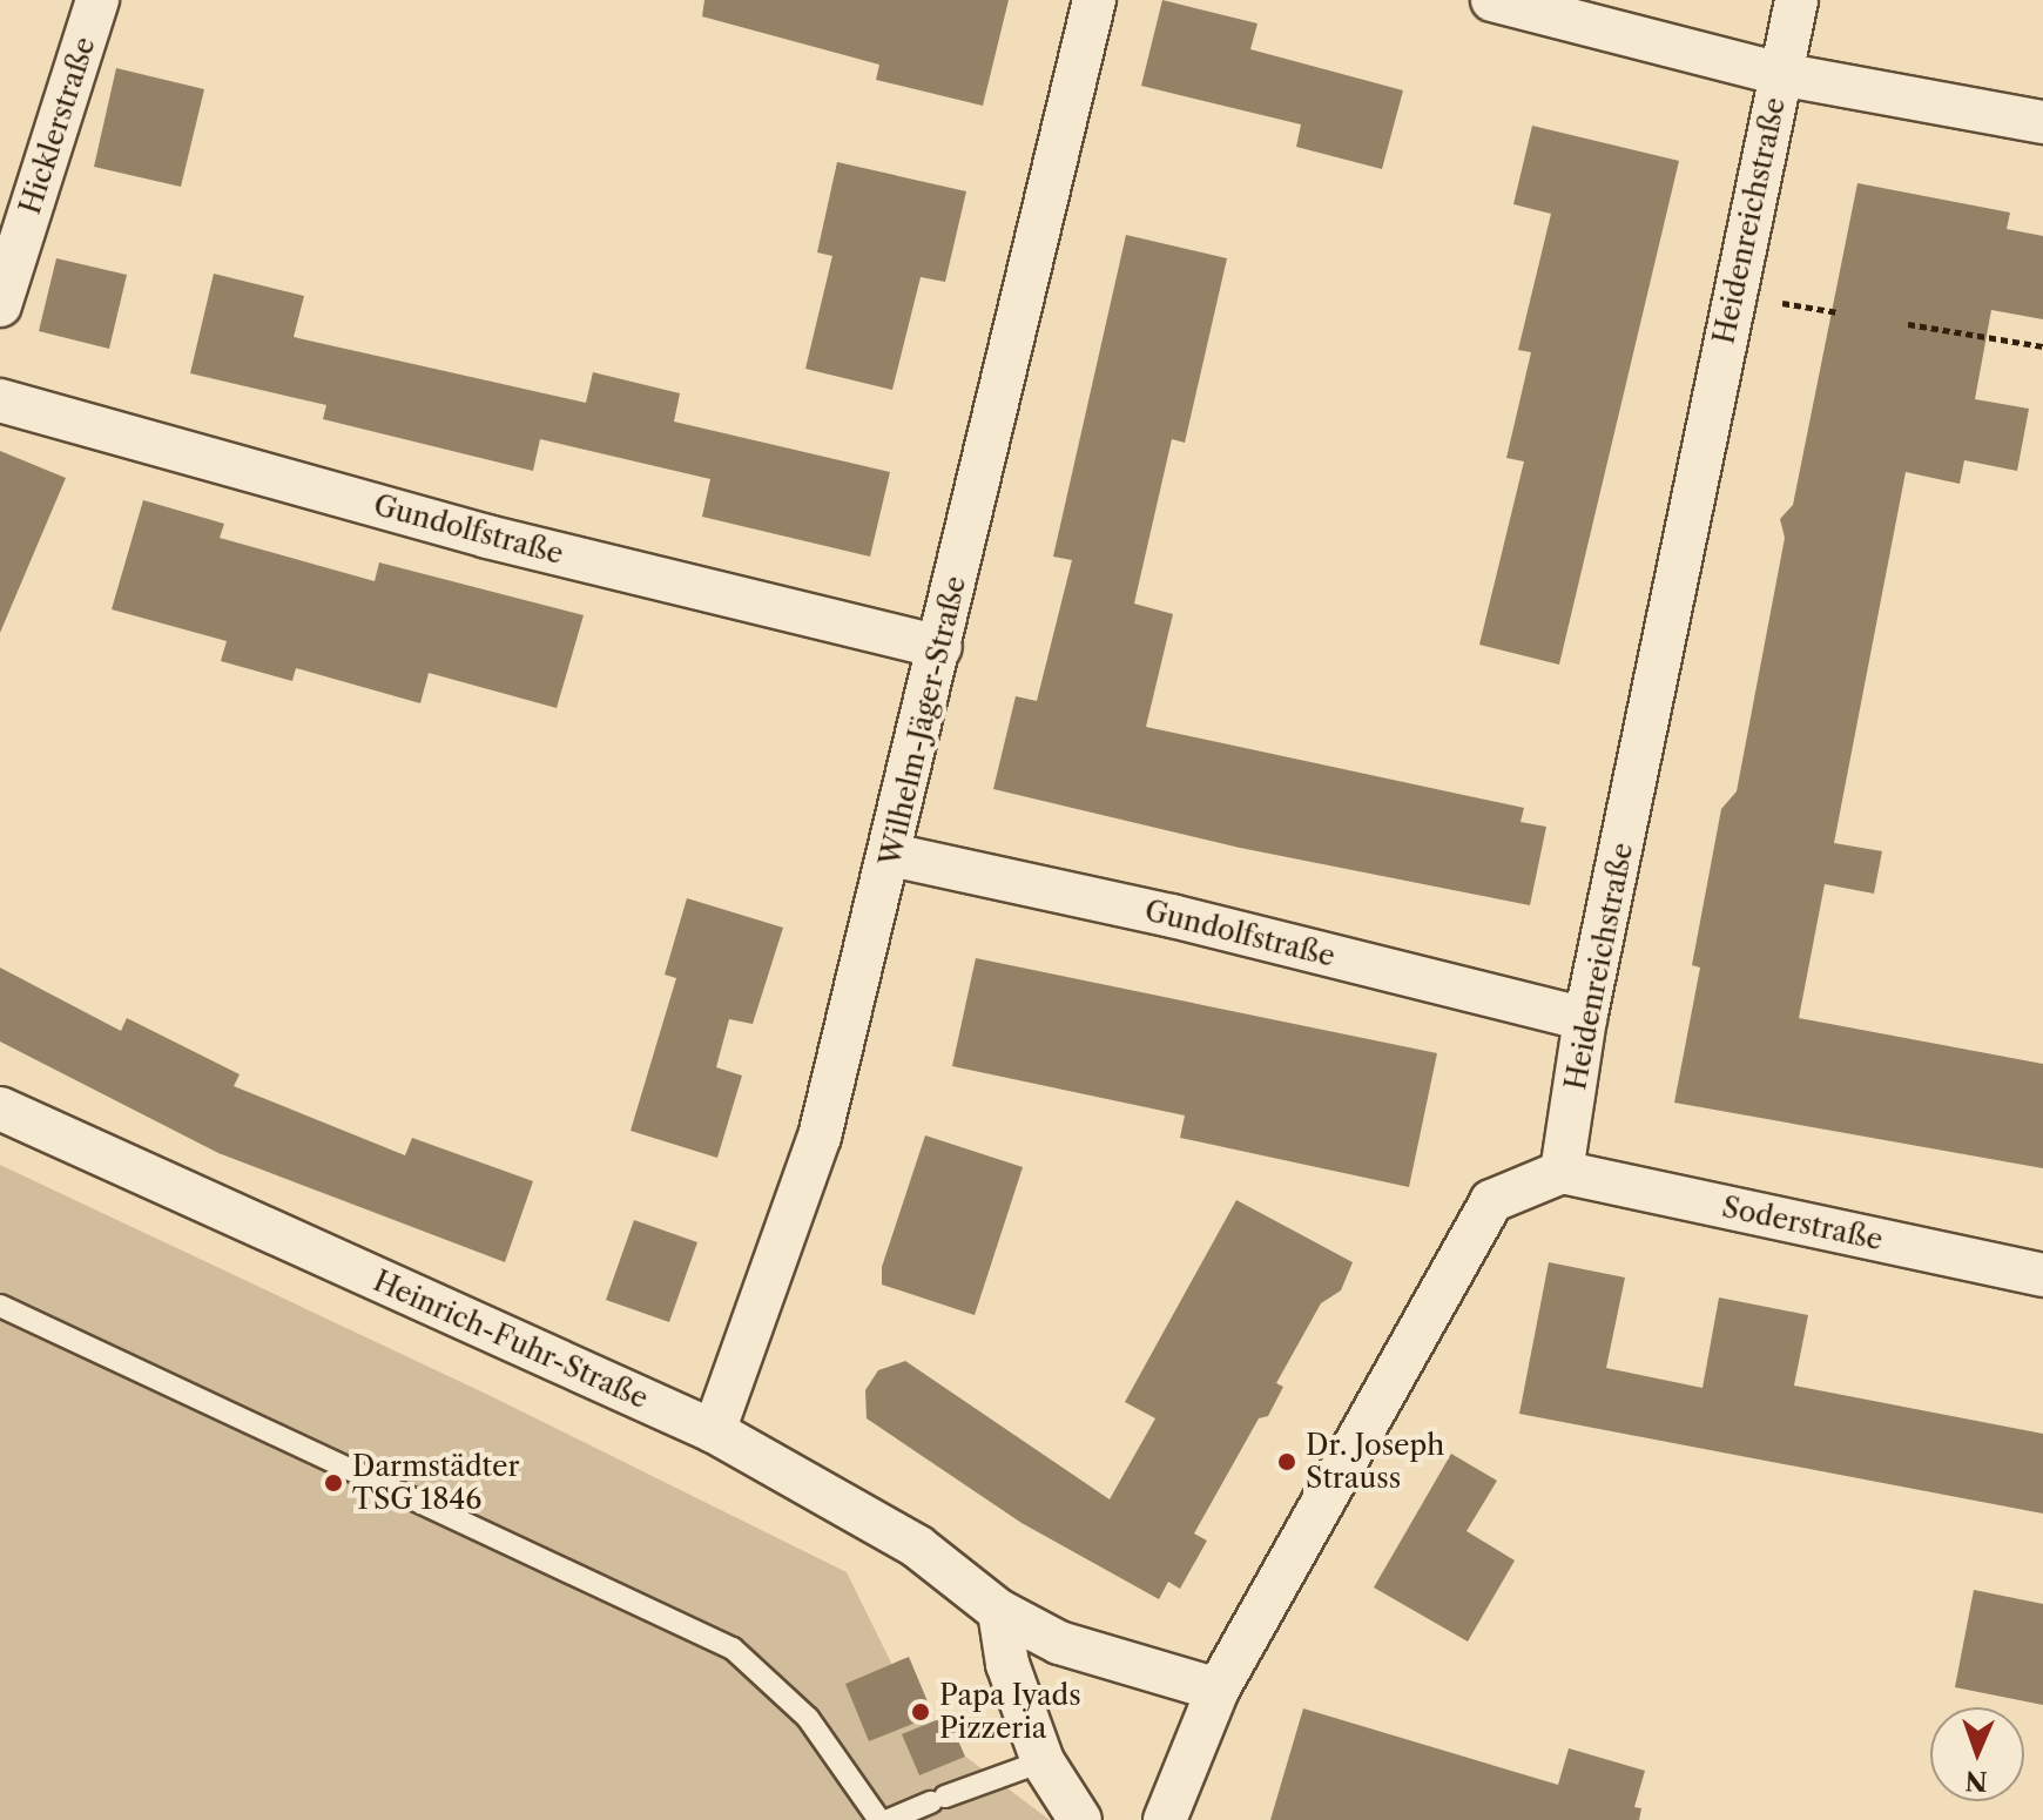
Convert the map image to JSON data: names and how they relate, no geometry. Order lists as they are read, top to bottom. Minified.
{"streets":{"street":["Hicklerstraße","Heidenreichstraße","Gundolfstraße","Wilhelm-Jäger-Straße","Soderstraße","Heinrich-Fuhr-Straße"]},"crossings":[["Heidenreichstraße","Gundolfstraße"],["Heidenreichstraße","Soderstraße"],["Gundolfstraße","Wilhelm-Jäger-Straße"],["Wilhelm-Jäger-Straße","Heinrich-Fuhr-Straße"]],"places":["Dr. Joseph Strauss","Darmstädter TSG 1846","Papa Iyads Pizzeria"],"north":"bottom"}
